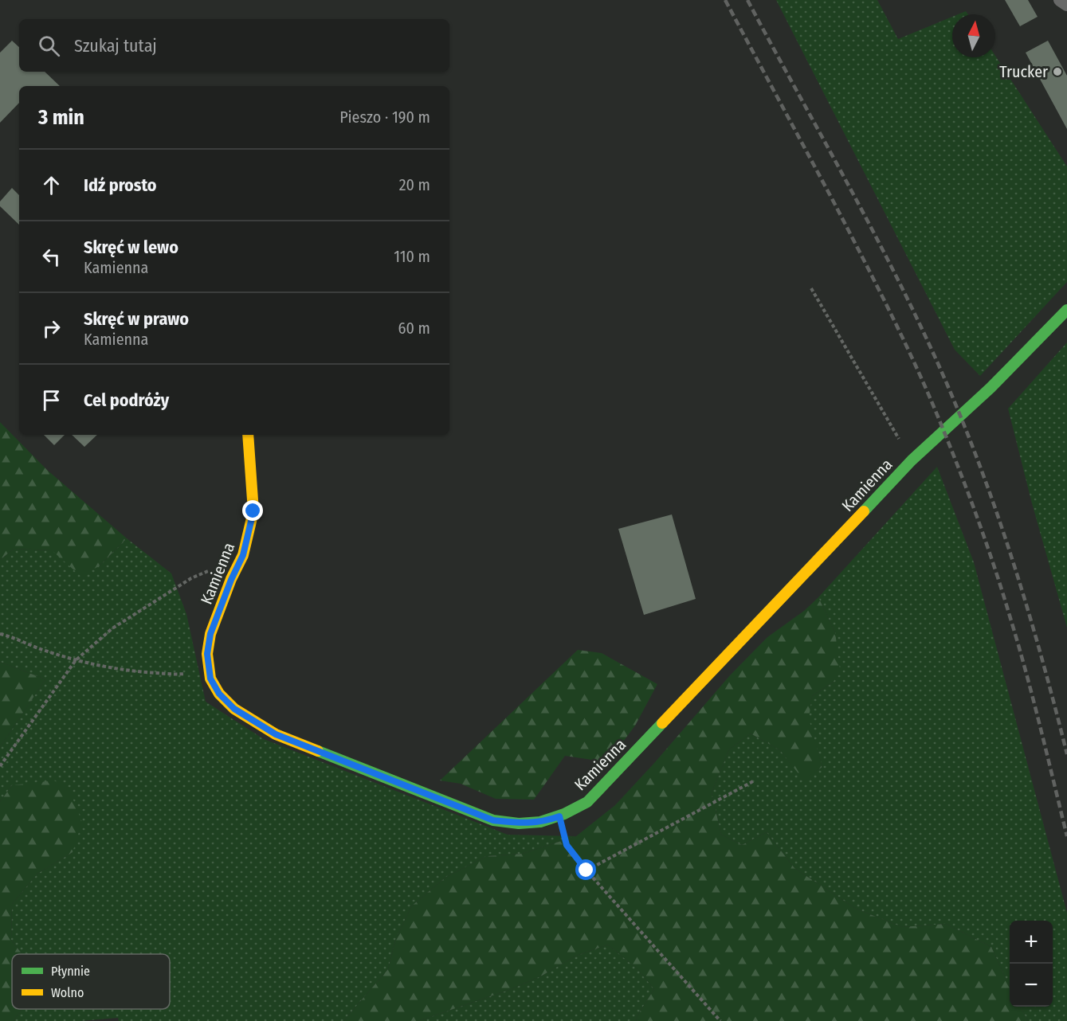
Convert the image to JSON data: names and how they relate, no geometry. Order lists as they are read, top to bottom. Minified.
{"streets":{"street":["Kamienna"]},"places":["Trucker"],"legend":["Płynnie","Wolno"],"north":"top","page":{"search":"Szukaj tutaj","heading":["3 min","Pieszo · 190 m"],"list":[["Idź prosto","20 m"],["Skręć w lewo","Kamienna","110 m"],["Skręć w prawo","Kamienna","60 m"],"Cel podróży"],"map_buttons":["+","−"]}}
